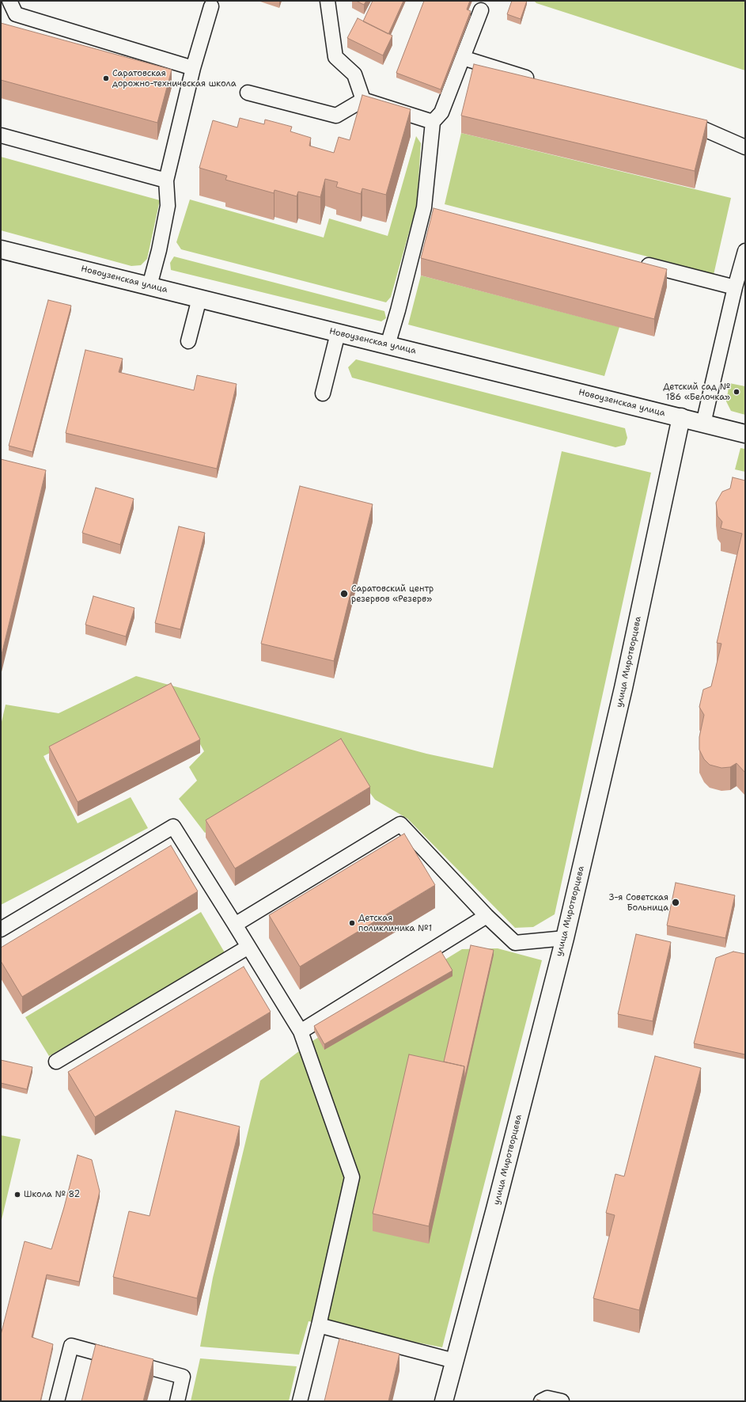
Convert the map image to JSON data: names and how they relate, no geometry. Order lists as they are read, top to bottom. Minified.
{"streets":{"street":["Новоузенская улица","улица Миротворцева"]},"crossings":[["Новоузенская улица","улица Миротворцева"]],"places":["Саратовская дорожно-техническая школа","Детский сад № 186 «Белочка»","Саратовский центр резервов «Резерв»","3-я Советская Больница","Детская поликлиника №1","Школа № 82"]}
